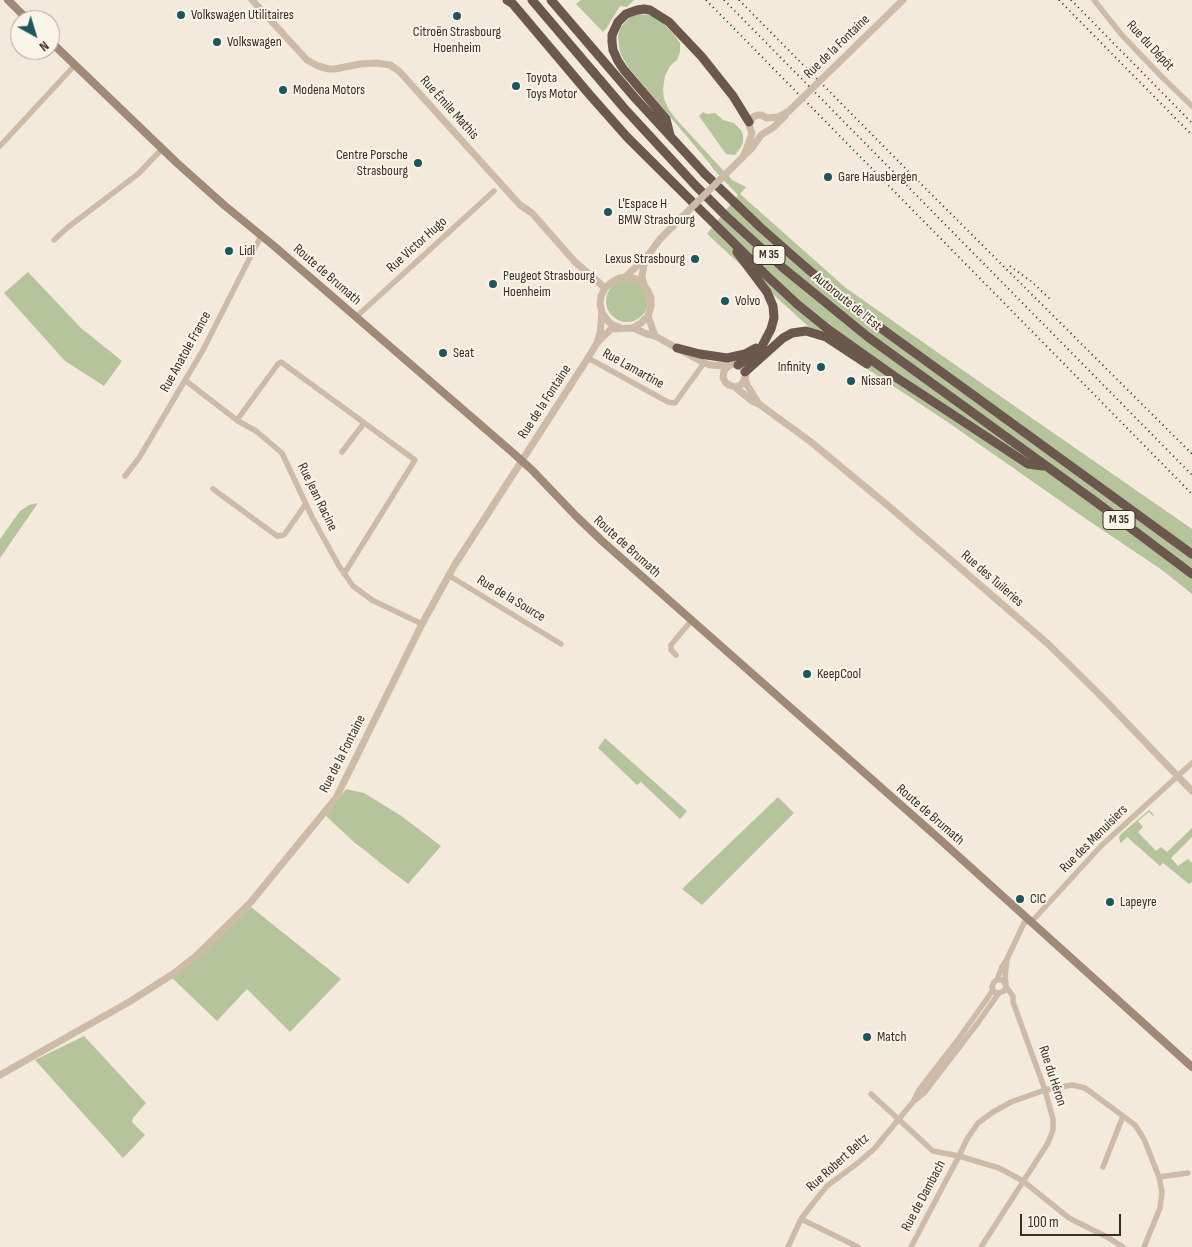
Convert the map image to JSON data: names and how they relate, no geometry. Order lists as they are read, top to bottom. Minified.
{"streets":{"highway":["M 35","Autoroute de l’Est"],"main road":["Route de Brumath"],"street":["Rue du Dépôt","Rue de la Fontaine","Rue Émile Mathis","Rue Victor Hugo","Rue Anatole France","Rue Lamartine","Rue Jean Racine","Rue des Tuileries","Rue de la Source","Rue des Menuisiers","Rue du Héron","Rue Robert Beltz","Rue de Dambach"]},"crossings":[["Rue de la Fontaine","Rue Émile Mathis"],["Rue de la Fontaine","Route de Brumath"],["Rue de la Fontaine","Rue Lamartine"],["Rue de la Fontaine","Rue Jean Racine"],["Rue de la Fontaine","Rue des Tuileries"],["Rue de la Fontaine","Rue de la Source"],["Rue Émile Mathis","Rue des Tuileries"],["Rue Victor Hugo","Route de Brumath"],["Route de Brumath","Rue Anatole France"],["Route de Brumath","Rue des Menuisiers"],["Route de Brumath","Rue Robert Beltz"],["Rue Anatole France","Rue Jean Racine"],["Rue Lamartine","Rue des Tuileries"],["Rue des Tuileries","Rue des Menuisiers"],["Rue des Menuisiers","Rue Robert Beltz"],["Rue du Héron","Rue Robert Beltz"],["Rue du Héron","Rue de Dambach"]],"places":["Volkswagen Utilitaires","Citroën Strasbourg Hoenheim","Volkswagen","Toyota Toys Motor","Modena Motors","Centre Porsche Strasbourg","Gare Hausbergen","L'Espace H BMW Strasbourg","Lidl","Lexus Strasbourg","Peugeot Strasbourg Hoenheim","Volvo","Seat","Infinity","Nissan","KeepCool","CIC","Lapeyre","Match"],"scale_bar":"100 m","north":"bottom right"}
